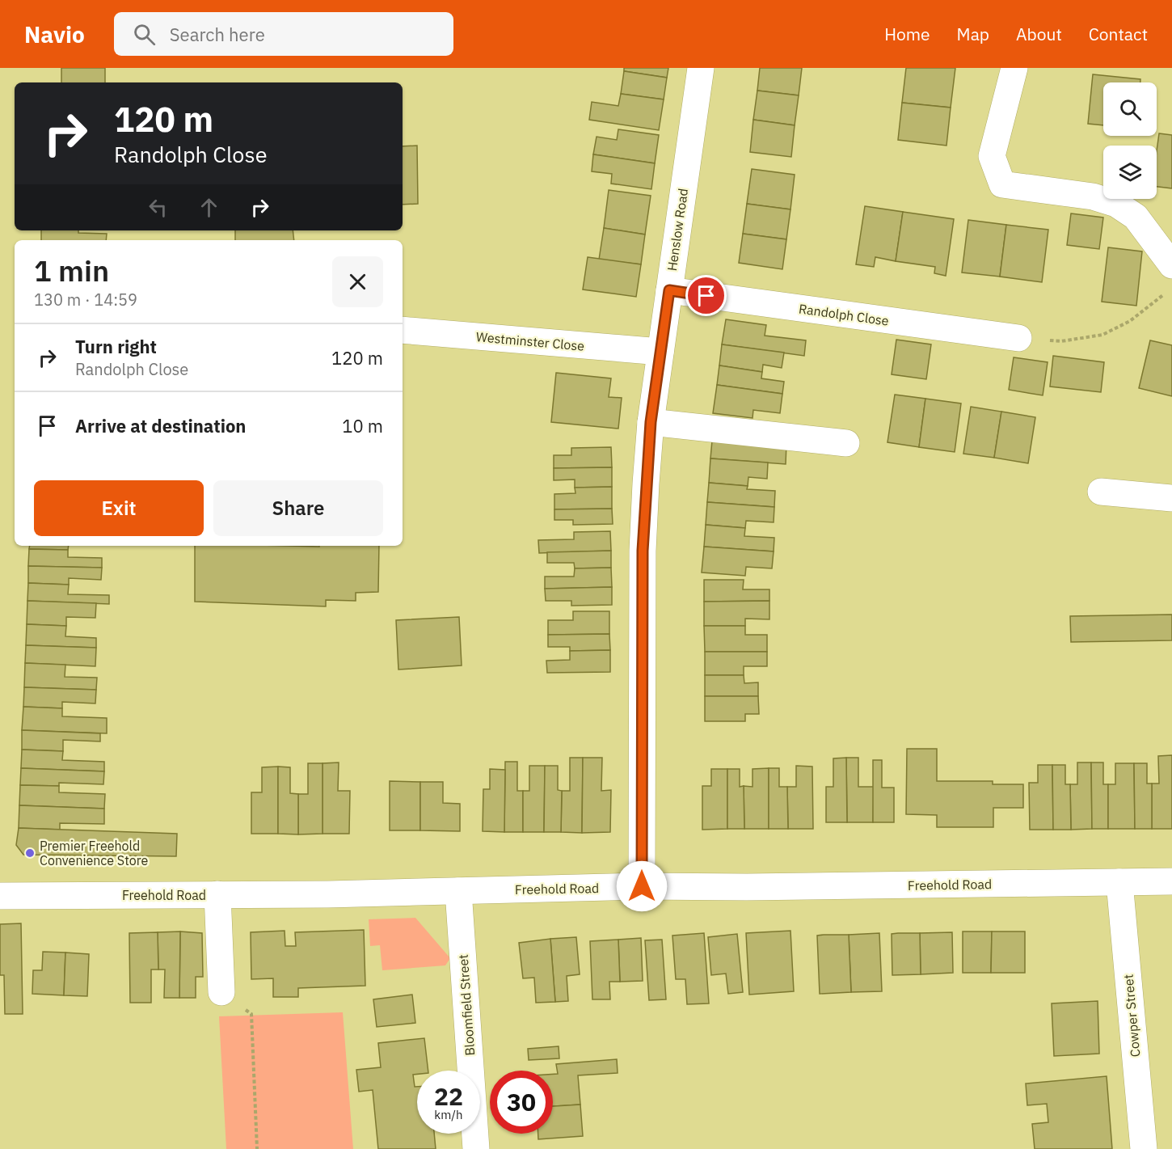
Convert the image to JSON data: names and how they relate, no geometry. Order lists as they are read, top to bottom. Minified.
{"streets":{"street":["Henslow Road","Randolph Close","Westminster Close","Freehold Road","Bloomfield Street","Cowper Street"]},"crossings":[["Henslow Road","Randolph Close"],["Henslow Road","Westminster Close"],["Henslow Road","Freehold Road"],["Freehold Road","Bloomfield Street"],["Freehold Road","Cowper Street"]],"places":["Premier Freehold Convenience Store"],"page":{"header":"Navio","search":"Search here","nav":["Home","Map","About","Contact"],"turn":["120 m","Randolph Close"],"heading":["1 min","130 m · 14:59"],"list":[{"name":"Turn right","note":"Randolph Close","value":"120 m"},{"name":"Arrive at destination","value":"10 m"}],"buttons":["Exit","Share"],"speed":"22 km/h","limit":"30"}}
